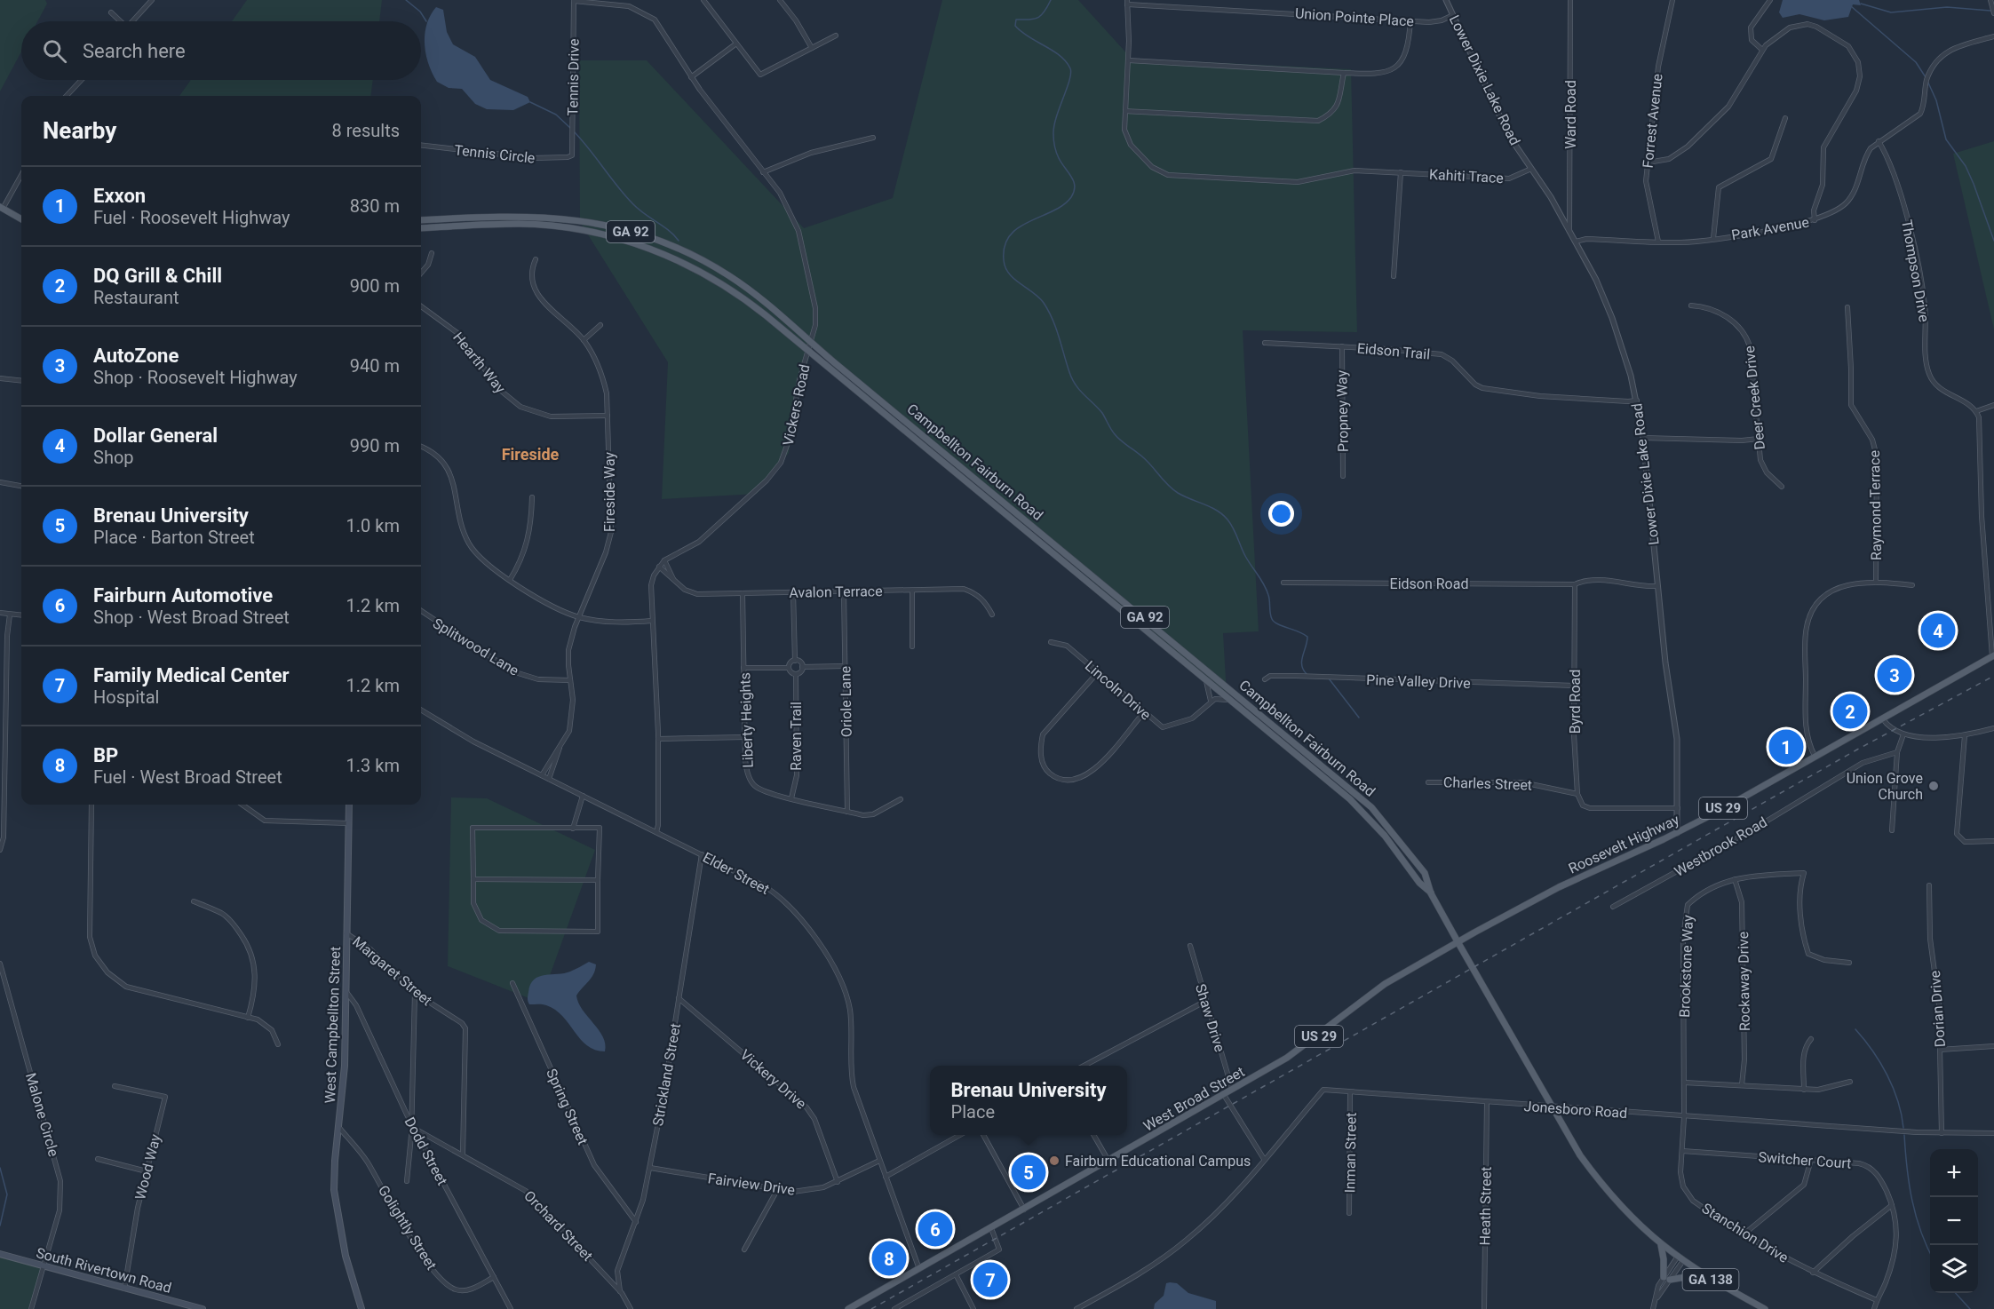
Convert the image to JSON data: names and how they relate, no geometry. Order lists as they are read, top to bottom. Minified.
{"streets":{"main road":["GA 92","Campbellton Fairburn Road","US 29","Roosevelt Highway","West Campbellton Street","West Broad Street","South Rivertown Road","GA 138"],"street":["Union Pointe Place","Tennis Drive","Lower Dixie Lake Road","Ward Road","Forrest Avenue","Tennis Circle","Kahiti Trace","Park Avenue","Thompson Drive","Eidson Trail","Hearth Way","Deer Creek Drive","Vickers Road","Propney Way","Fireside Way","Raymond Terrace","Eidson Road","Avalon Terrace","Splitwood Lane","Pine Valley Drive","Lincoln Drive","Oriole Lane","Byrd Road","Liberty Heights","Raven Trail","Charles Street","Westbrook Road","Elder Street","Brookstone Way","Margaret Street","Rockaway Drive","Dorian Drive","Shaw Drive","Strickland Street","Vickery Drive","Spring Street","Jonesboro Road","Malone Circle","Dodd Street","Inman Street","Switcher Court","Wood Way","Fairview Drive","Heath Street","Orchard Street","Golightly Street","Stanchion Drive"]},"crossings":[["Union Pointe Place","Lower Dixie Lake Road"],["Union Pointe Place","Kahiti Trace"],["Tennis Drive","Tennis Circle"],["Tennis Drive","Vickers Road"],["Lower Dixie Lake Road","Ward Road"],["Lower Dixie Lake Road","Kahiti Trace"],["Lower Dixie Lake Road","Park Avenue"],["Lower Dixie Lake Road","Eidson Trail"],["Lower Dixie Lake Road","Roosevelt Highway"],["Forrest Avenue","Park Avenue"],["Park Avenue","Thompson Drive"],["Eidson Trail","Propney Way"],["Hearth Way","Fireside Way"],["Vickers Road","Campbellton Fairburn Road"],["Vickers Road","Avalon Terrace"],["Vickers Road","Elder Street"],["Campbellton Fairburn Road","Roosevelt Highway"],["Campbellton Fairburn Road","West Broad Street"],["Campbellton Fairburn Road","GA 138"],["Fireside Way","Splitwood Lane"],["Fireside Way","Elder Street"],["Eidson Road","Byrd Road"],["Avalon Terrace","Oriole Lane"],["Avalon Terrace","Liberty Heights"],["Pine Valley Drive","Byrd Road"],["Oriole Lane","Liberty Heights"],["Byrd Road","Charles Street"],["Liberty Heights","Raven Trail"],["Roosevelt Highway","West Broad Street"],["Roosevelt Highway","GA 138"],["Elder Street","Strickland Street"],["Elder Street","West Broad Street"],["Elder Street","Fairview Drive"],["Brookstone Way","Rockaway Drive"],["Brookstone Way","Jonesboro Road"],["Brookstone Way","Stanchion Drive"],["Margaret Street","West Campbellton Street"],["Margaret Street","Orchard Street"],["Dorian Drive","Jonesboro Road"],["Shaw Drive","West Broad Street"],["West Campbellton Street","Dodd Street"],["West Campbellton Street","Golightly Street"],["Strickland Street","Vickery Drive"],["Strickland Street","Spring Street"],["Strickland Street","Fairview Drive"],["Strickland Street","Orchard Street"],["Vickery Drive","Fairview Drive"],["West Broad Street","GA 138"],["Jonesboro Road","Inman Street"],["Jonesboro Road","Heath Street"],["Jonesboro Road","Stanchion Drive"],["Jonesboro Road","GA 138"],["Malone Circle","South Rivertown Road"],["Dodd Street","Orchard Street"],["Dodd Street","Golightly Street"],["Switcher Court","Stanchion Drive"],["Wood Way","South Rivertown Road"]],"districts":["Fireside"],"places":["Union Grove Church","Fairburn Educational Campus"],"page":{"search":"Search here","heading":["Nearby","8 results"],"list":[{"mark":"1","name":"Exxon","note":"Fuel · Roosevelt Highway","value":"830 m"},{"mark":"2","name":"DQ Grill & Chill","note":"Restaurant","value":"900 m"},{"mark":"3","name":"AutoZone","note":"Shop · Roosevelt Highway","value":"940 m"},{"mark":"4","name":"Dollar General","note":"Shop","value":"990 m"},{"mark":"5","name":"Brenau University","note":"Place · Barton Street","value":"1.0 km"},{"mark":"6","name":"Fairburn Automotive","note":"Shop · West Broad Street","value":"1.2 km"},{"mark":"7","name":"Family Medical Center","note":"Hospital","value":"1.2 km"},{"mark":"8","name":"BP","note":"Fuel · West Broad Street","value":"1.3 km"}],"pins":["4","3","2","1","5","6","8","7"],"popup":["Brenau University","Place"],"map_buttons":["+","−"]}}
